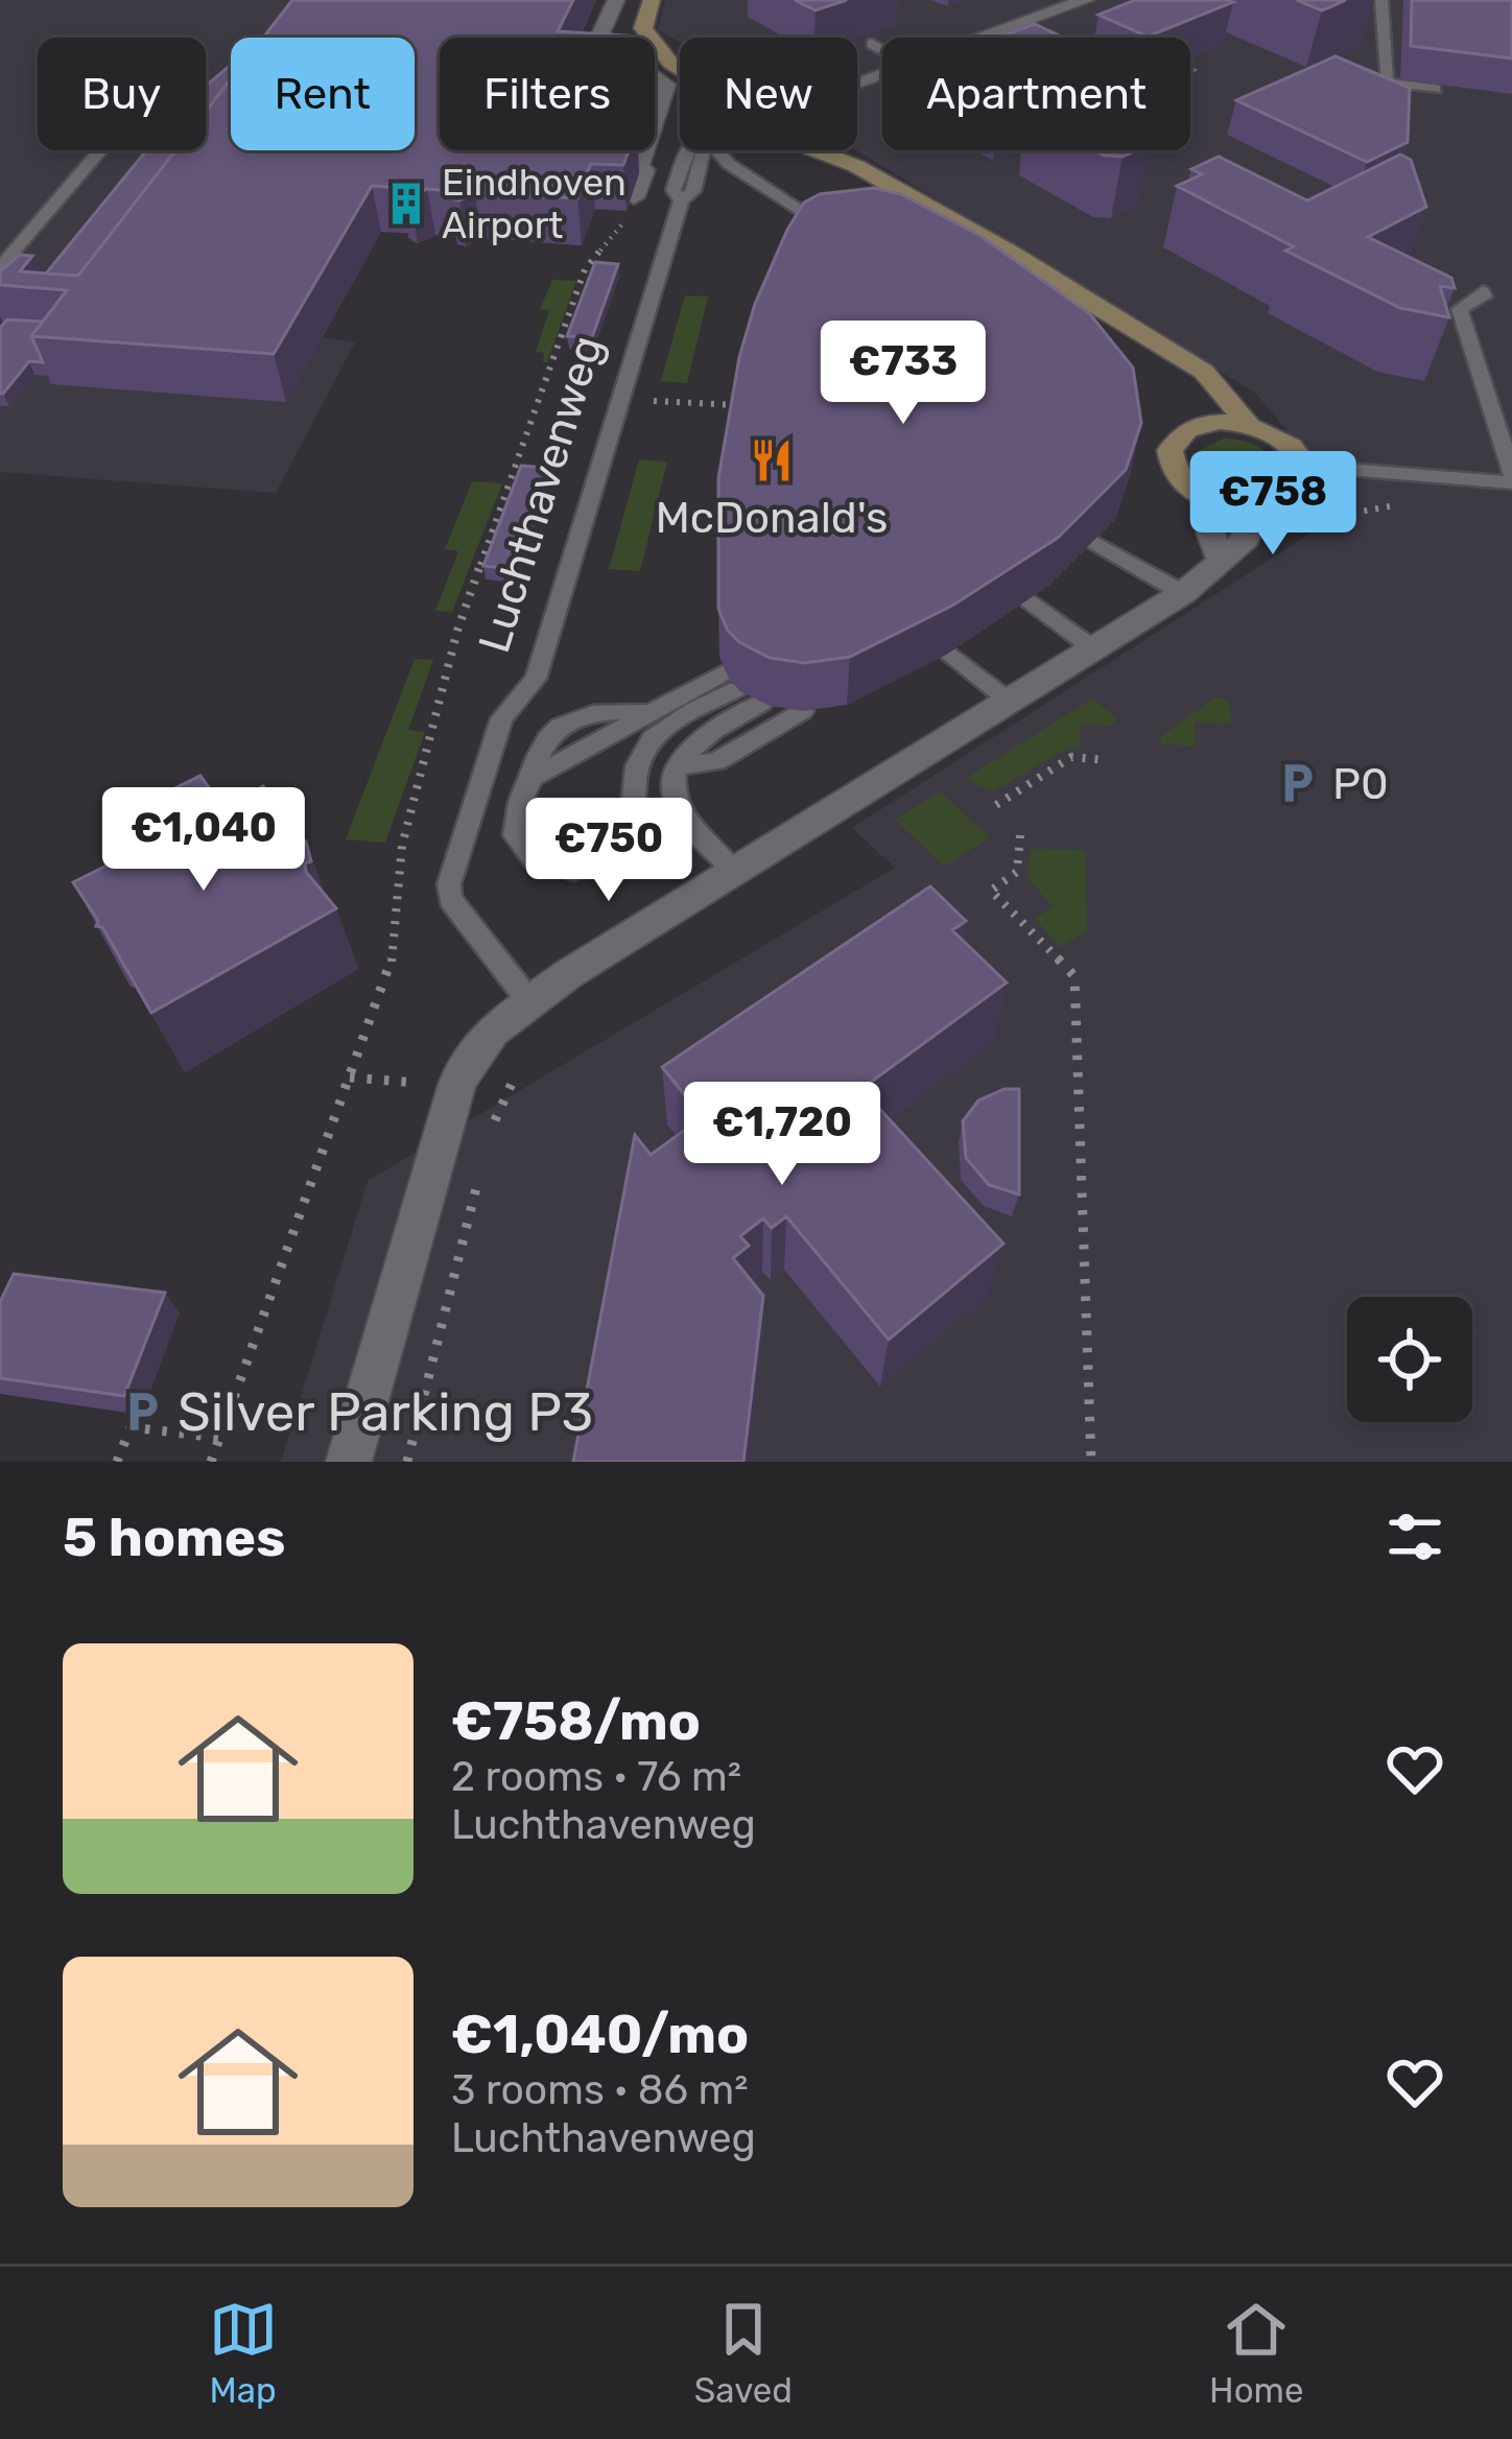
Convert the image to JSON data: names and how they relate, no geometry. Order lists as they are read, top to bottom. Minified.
{"streets":{"lane":["Luchthavenweg"]},"places":{"building":["Eindhoven Airport"],"restaurant":["McDonald's"],"parking":["P0","Silver Parking P3"]},"page":{"chip":["Buy","Rent","Filters","New","Apartment"],"price":["€733","€758","€1,040","€750","€1,720"],"heading":"5 homes","list":[{"name":"€758/mo","note":"2 rooms · 76 m² · Luchthavenweg"},{"name":"€1,040/mo","note":"3 rooms · 86 m² · Luchthavenweg"}],"tabs":["Map","Saved","Home"]}}
